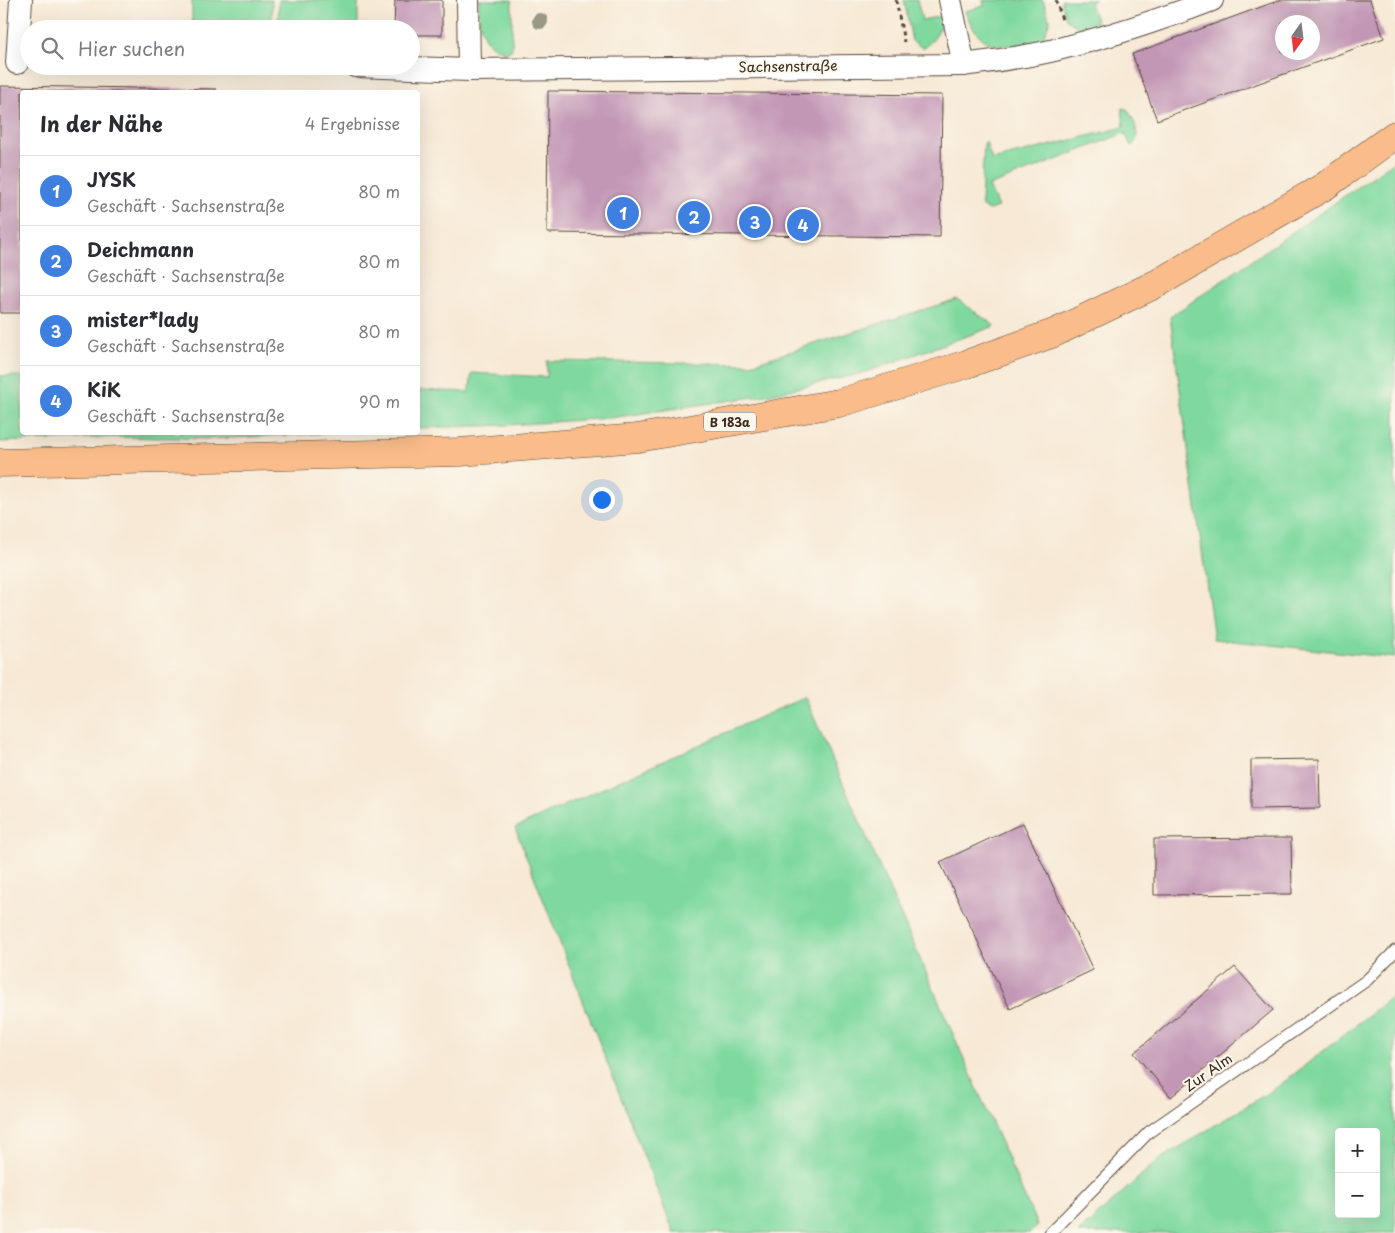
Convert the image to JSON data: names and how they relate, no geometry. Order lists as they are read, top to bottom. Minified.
{"streets":{"main road":["B 183a"],"street":["Sachsenstraße"],"lane":["Zur Alm"]},"north":"bottom","page":{"search":"Hier suchen","heading":["In der Nähe","4 Ergebnisse"],"list":[{"mark":"1","name":"JYSK","note":"Geschäft · Sachsenstraße","value":"80 m"},{"mark":"2","name":"Deichmann","note":"Geschäft · Sachsenstraße","value":"80 m"},{"mark":"3","name":"mister*lady","note":"Geschäft · Sachsenstraße","value":"80 m"},{"mark":"4","name":"KiK","note":"Geschäft · Sachsenstraße","value":"90 m"}],"pins":["1","2","3","4"],"map_buttons":["+","−"]}}
